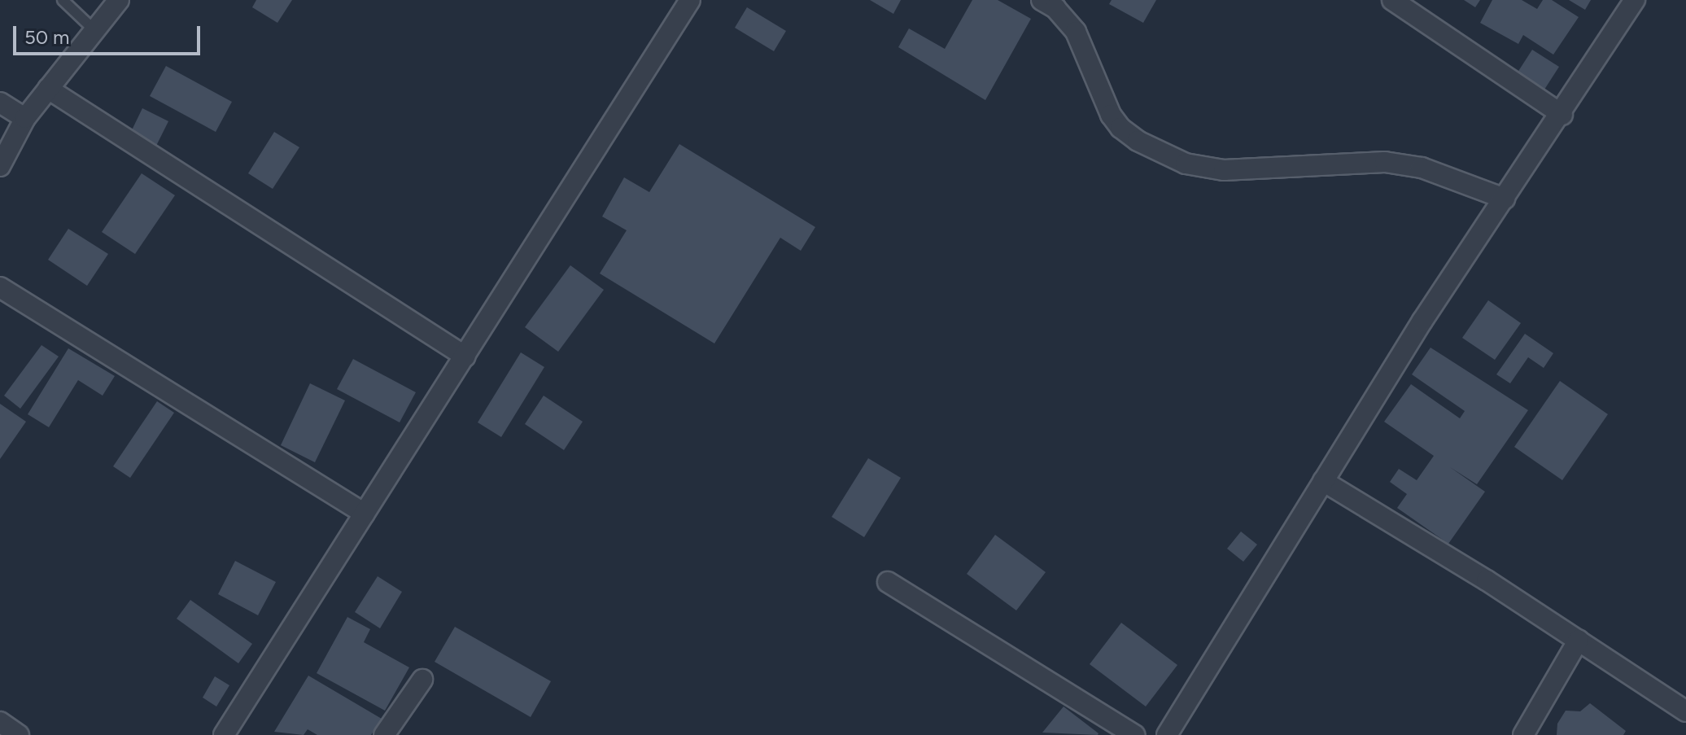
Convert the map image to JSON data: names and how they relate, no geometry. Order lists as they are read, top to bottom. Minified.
{"scale_bar":"50 m"}
